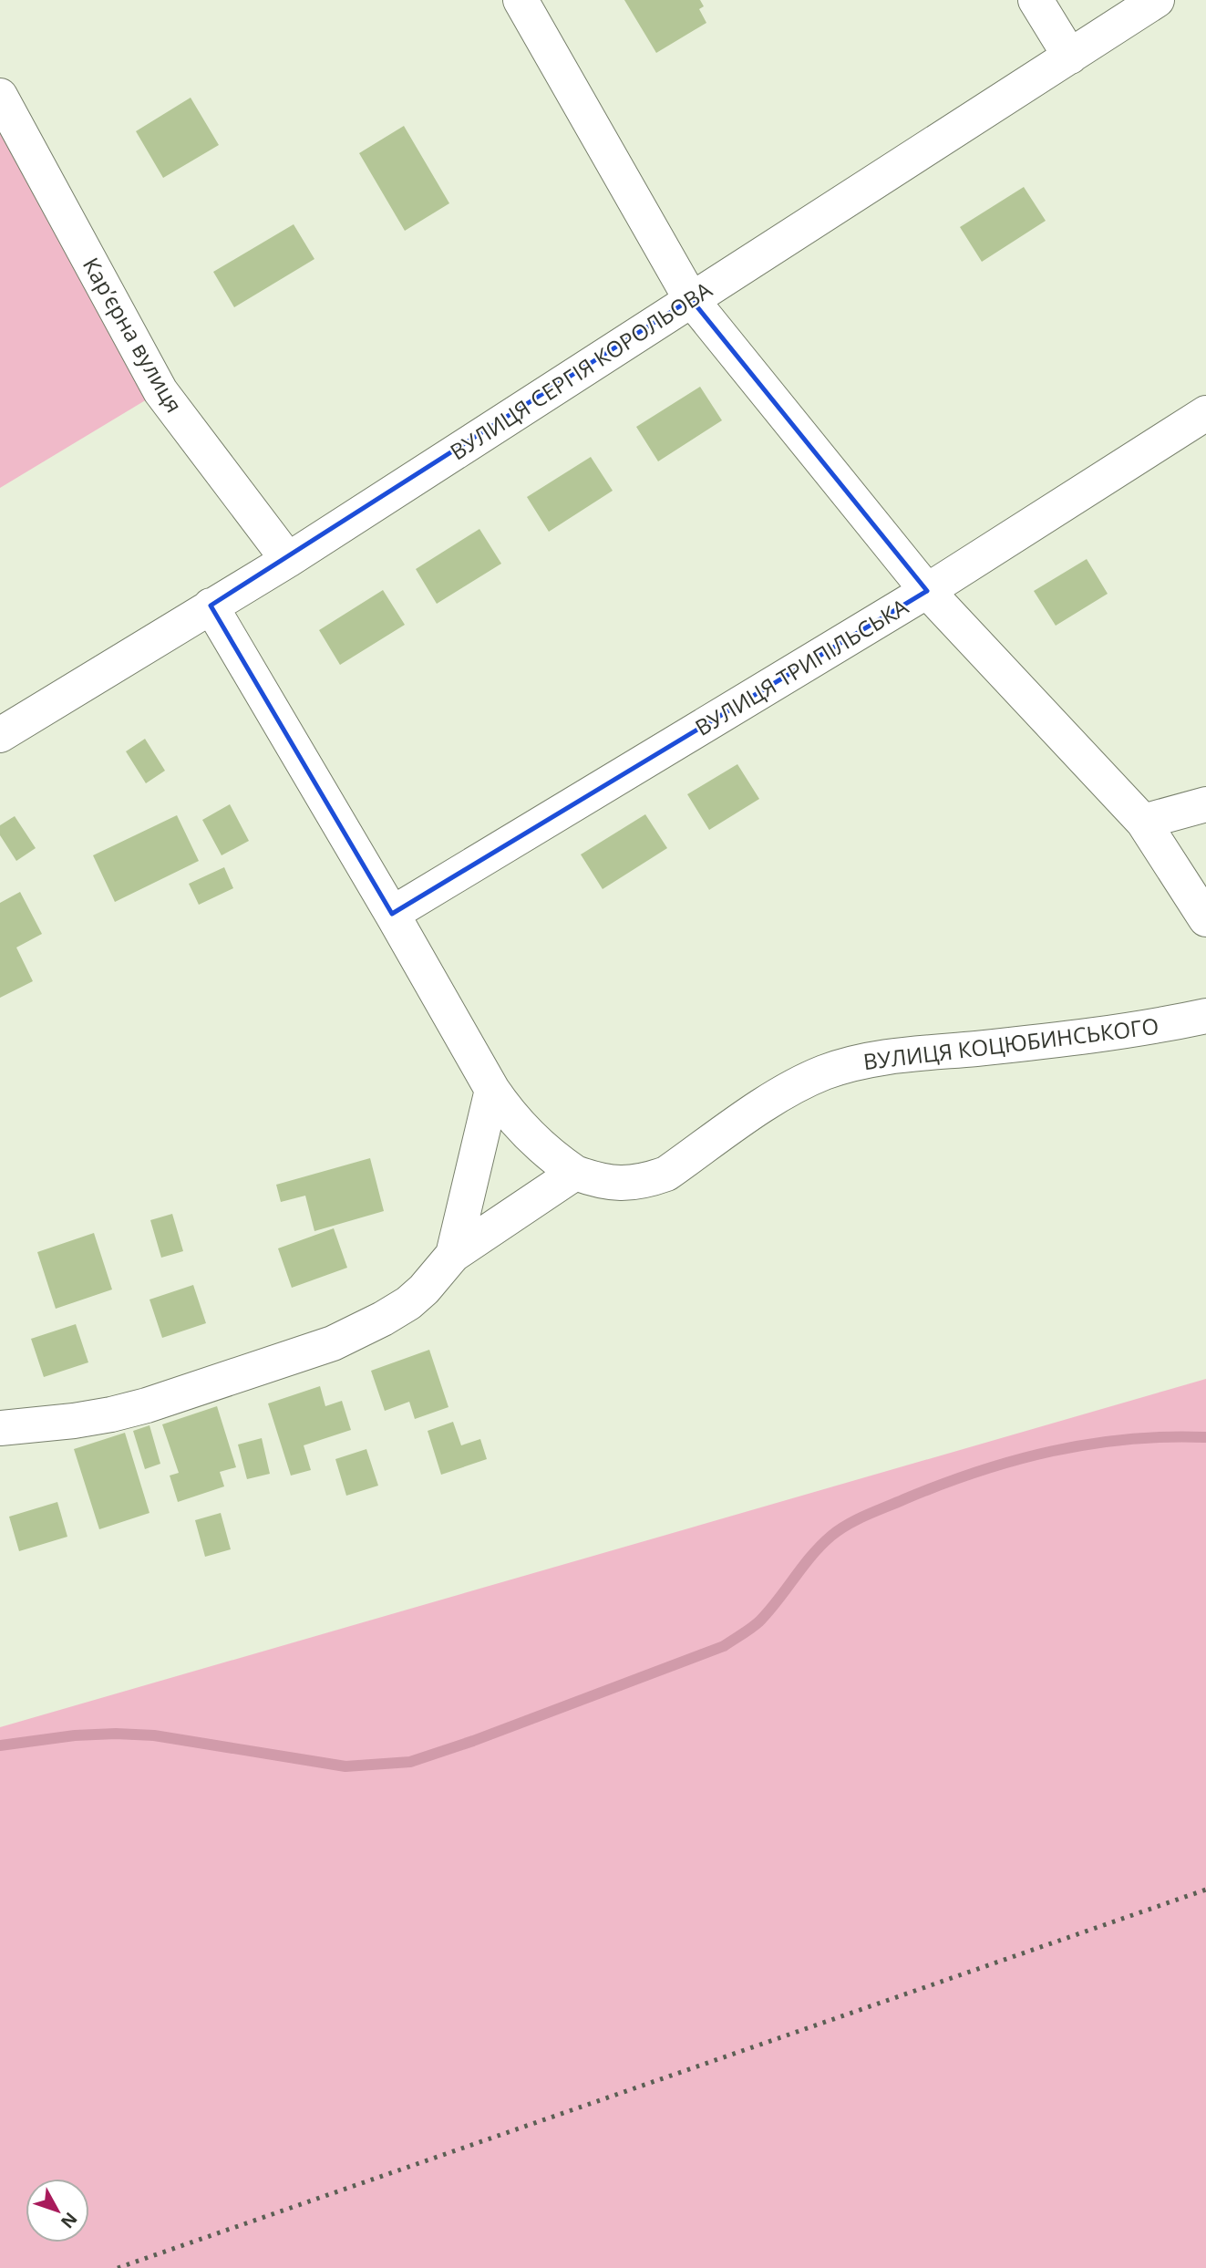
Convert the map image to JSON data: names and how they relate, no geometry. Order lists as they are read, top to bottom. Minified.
{"streets":{"street":["Карʼєрна вулиця","ВУЛИЦЯ СЕРГІЯ КОРОЛЬОВА","ВУЛИЦЯ ТРИПІЛЬСЬКА","ВУЛИЦЯ КОЦЮБИНСЬКОГО"]},"crossings":[["Карʼєрна вулиця","ВУЛИЦЯ СЕРГІЯ КОРОЛЬОВА"],["ВУЛИЦЯ СЕРГІЯ КОРОЛЬОВА","ВУЛИЦЯ КОЦЮБИНСЬКОГО"],["ВУЛИЦЯ ТРИПІЛЬСЬКА","ВУЛИЦЯ КОЦЮБИНСЬКОГО"]],"north":"bottom right"}
